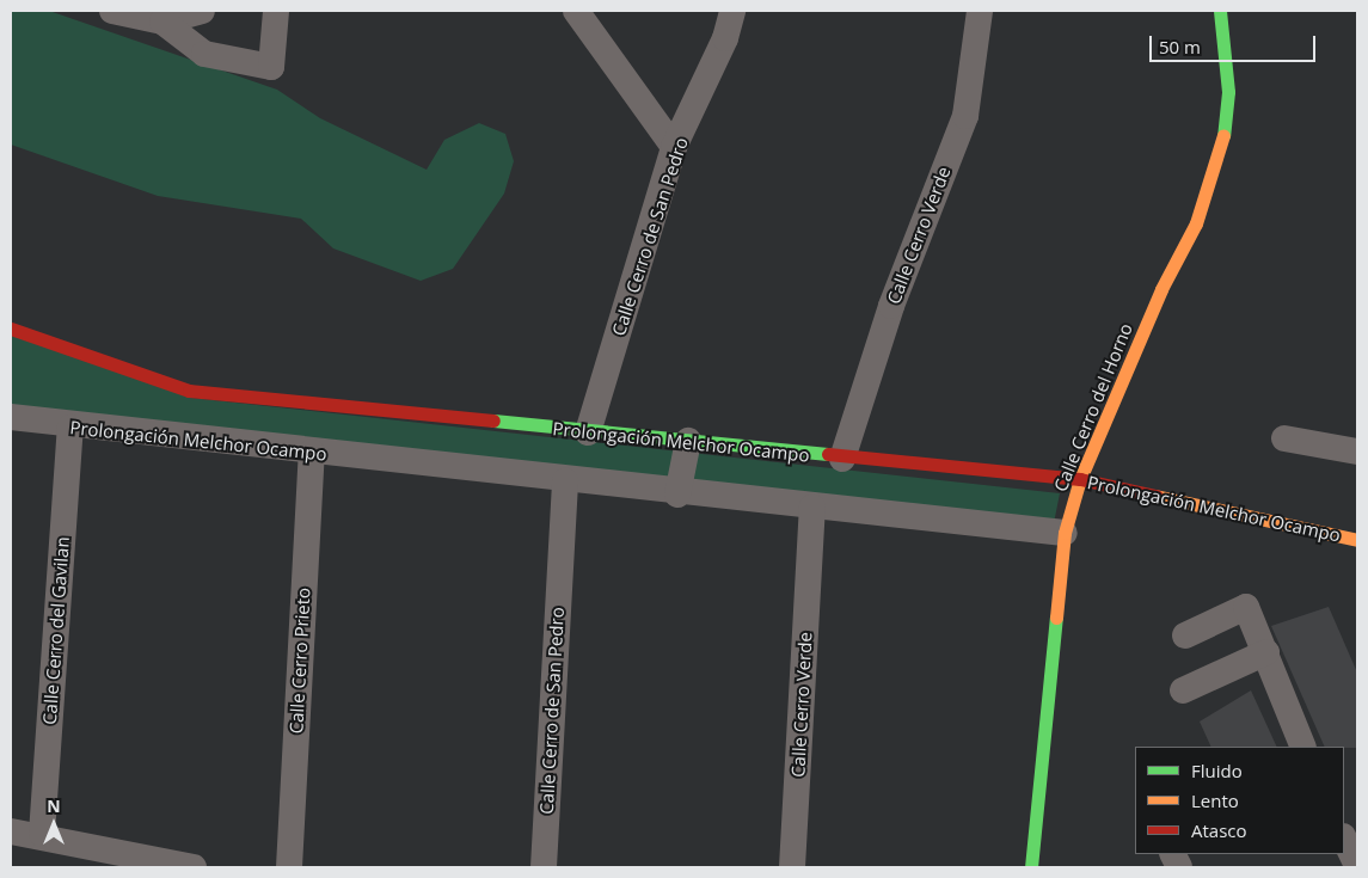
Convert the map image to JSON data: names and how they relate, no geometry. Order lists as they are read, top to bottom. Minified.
{"streets":{"street":["Calle Cerro Verde","Calle Cerro de San Pedro","Calle Cerro del Horno","Prolongación Melchor Ocampo","Calle Cerro del Gavilan","Calle Cerro Prieto"]},"crossings":[["Calle Cerro Verde","Prolongación Melchor Ocampo"],["Calle Cerro de San Pedro","Prolongación Melchor Ocampo"],["Calle Cerro del Horno","Prolongación Melchor Ocampo"],["Prolongación Melchor Ocampo","Calle Cerro del Gavilan"],["Prolongación Melchor Ocampo","Calle Cerro Prieto"]],"legend":["Fluido","Lento","Atasco"],"scale_bar":"50 m","north":"top"}
